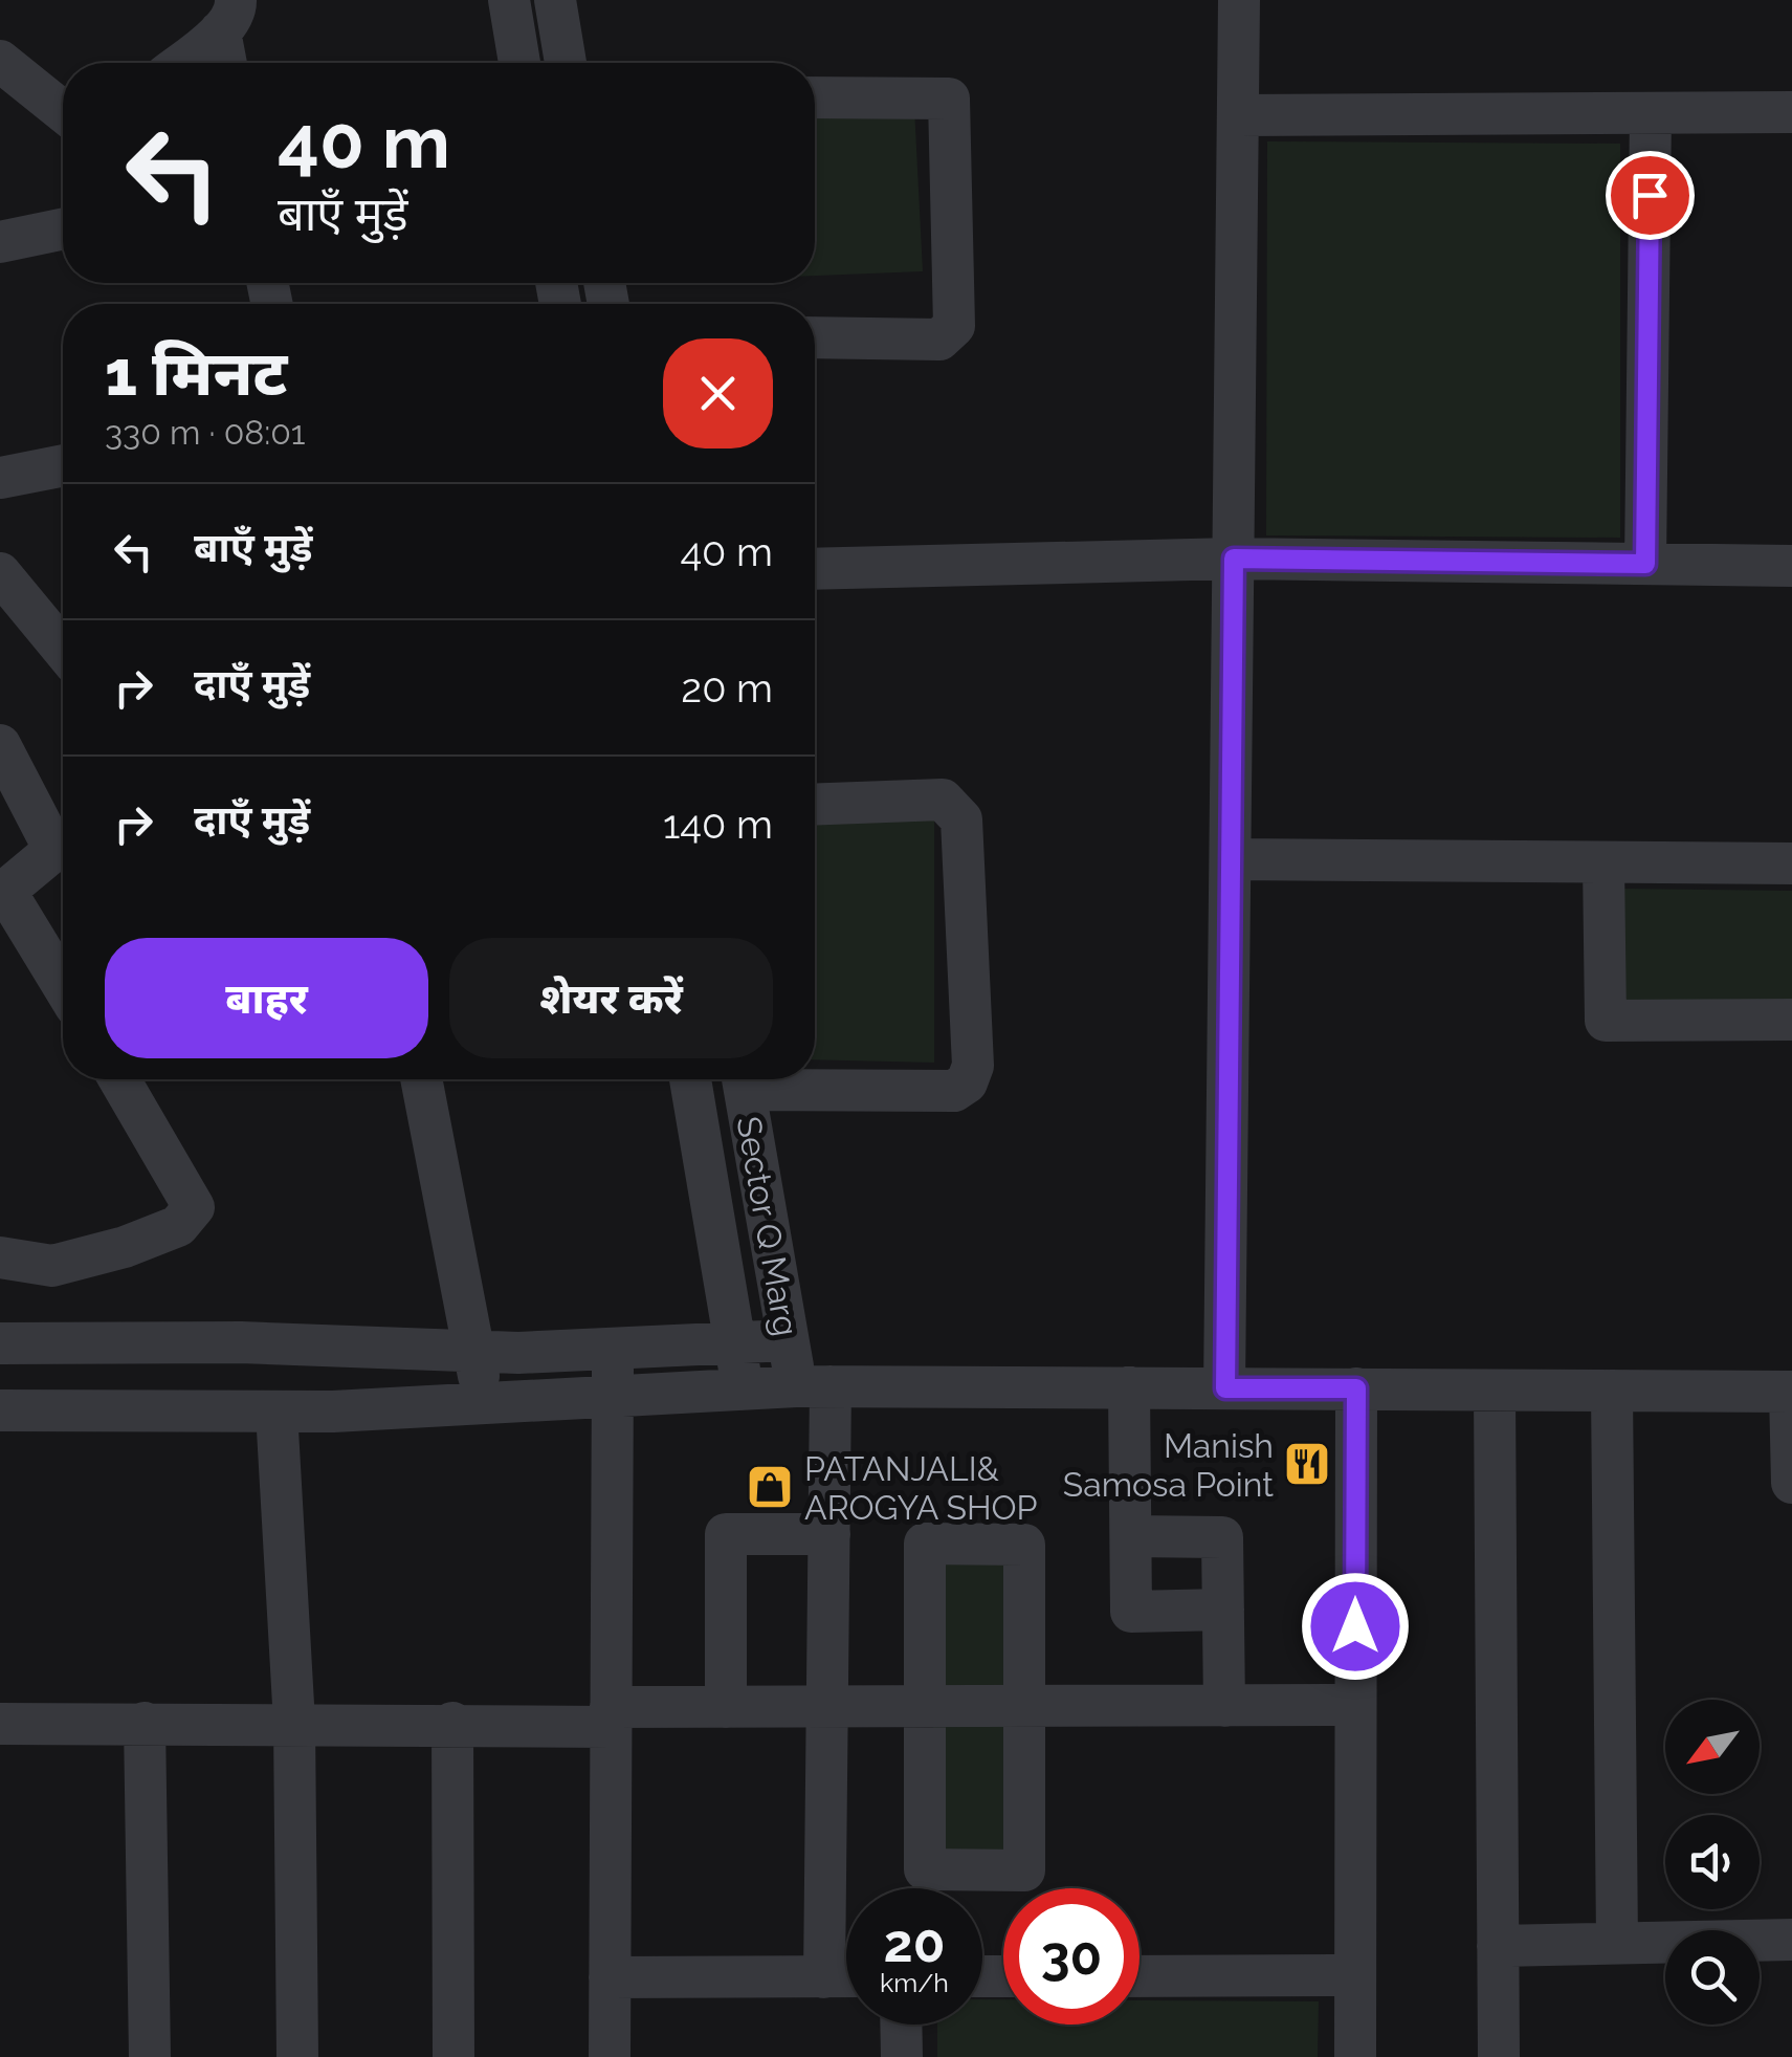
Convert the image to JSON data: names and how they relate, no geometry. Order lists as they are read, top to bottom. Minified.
{"streets":{"street":["Sector Q Marg"]},"places":{"restaurant":["Manish Samosa Point"],"shop":["PATANJALI& AROGYA SHOP"]},"north":"bottom left","page":{"turn":["40 m","बाएँ मुड़ें"],"heading":["1 मिनट","330 m · 08:01"],"list":[{"name":"बाएँ मुड़ें","value":"40 m"},{"name":"दाएँ मुड़ें","value":"20 m"},{"name":"दाएँ मुड़ें","value":"140 m"}],"buttons":["बाहर","शेयर करें"],"speed":"20 km/h","limit":"30"}}
